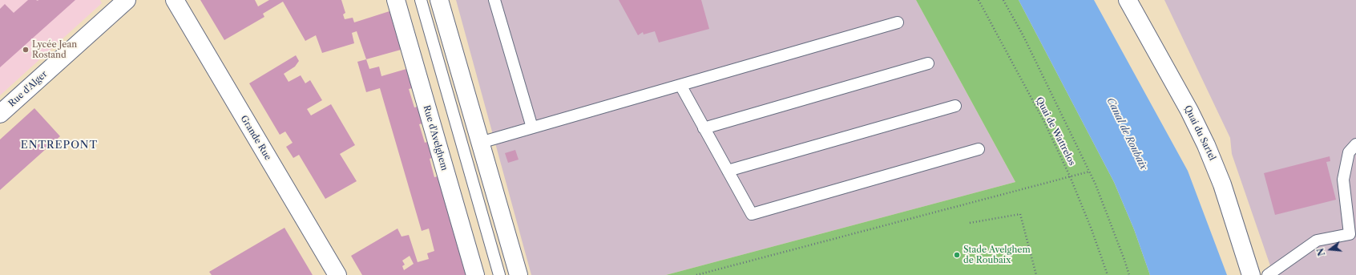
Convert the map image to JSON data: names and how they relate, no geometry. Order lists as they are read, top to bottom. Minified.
{"streets":{"street":["Rue d'Alger","Quai du Sartel","Grande Rue","Rue d'Avelghem"],"path":["Quai de Wattrelos"]},"districts":["ENTREPONT"],"water":["Canal de Roubaix"],"places":["Lycée Jean Rostand","Stade Avelghem de Roubaix"],"north":"left"}
